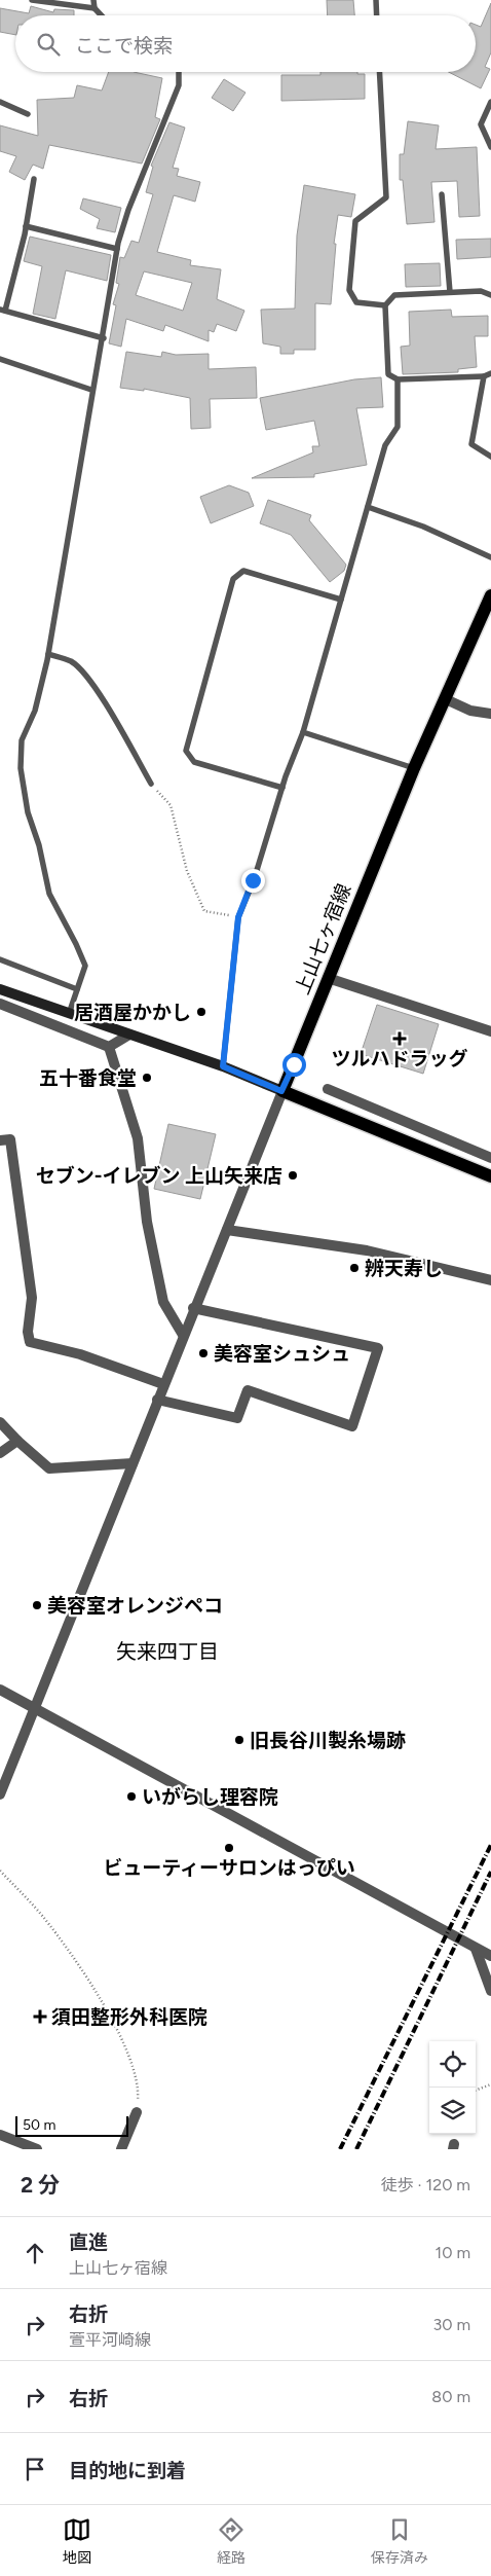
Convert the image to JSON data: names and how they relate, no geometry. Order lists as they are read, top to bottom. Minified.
{"streets":{"main road":["上山七ヶ宿線"]},"districts":["矢来四丁目"],"places":{"other":["居酒屋かかし","五十番食堂","セブン-イレブン 上山矢来店","辨天寿し","美容室シュシュ","美容室オレンジペコ","旧長谷川製糸場跡","いがらし理容院","ビューティーサロンはっぴい"],"health":["ツルハドラッグ","須田整形外科医院"]},"scale_bar":"50 m","page":{"search":"ここで検索","scale":"50 m","heading":["2 分","徒歩 · 120 m"],"list":[["直進","上山七ヶ宿線","10 m"],["右折","萱平河崎線","30 m"],["右折","80 m"],"目的地に到着"],"nav":["地図","経路","保存済み"]}}
